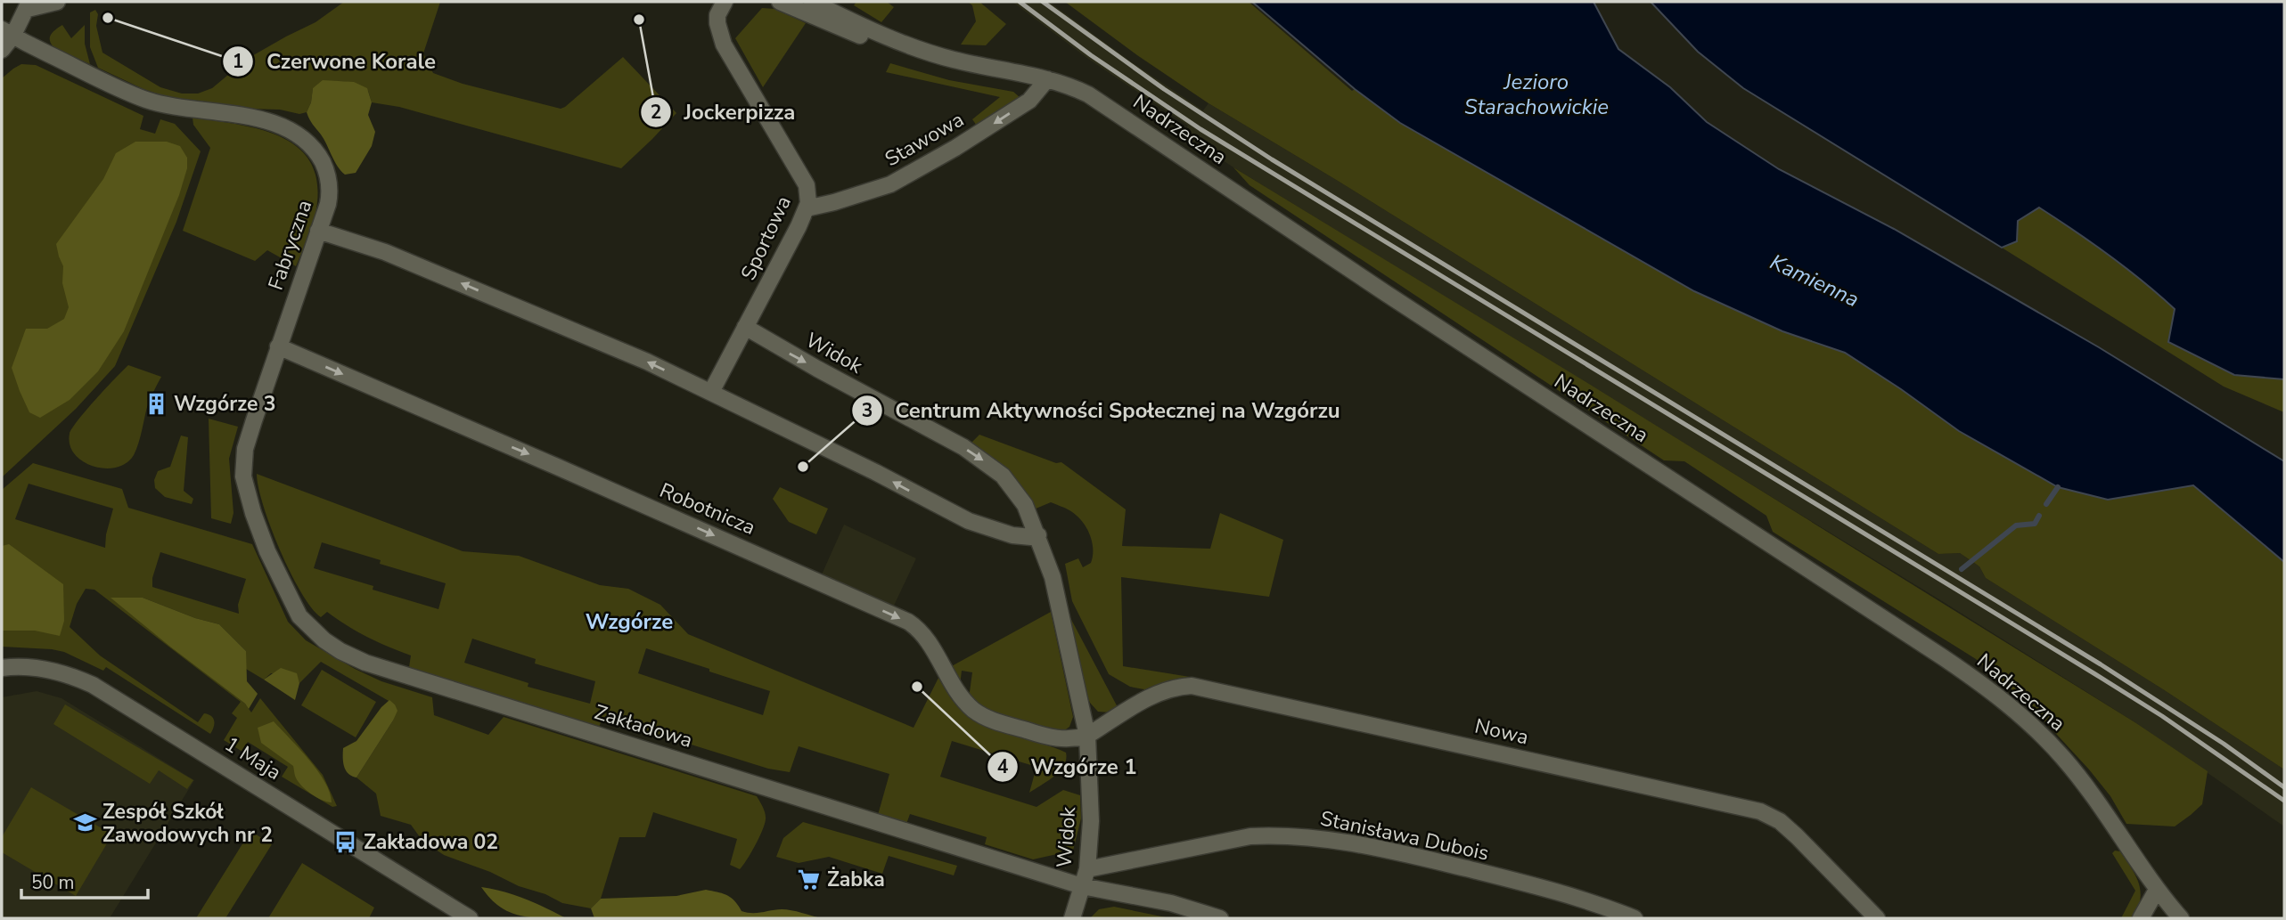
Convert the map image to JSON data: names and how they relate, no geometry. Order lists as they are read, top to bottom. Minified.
{"streets":{"street":["Nadrzeczna","Stawowa","Sportowa","Fabryczna","Widok","Robotnicza","Zakładowa","Nowa","1 Maja","Stanisława Dubois"]},"crossings":[["Nadrzeczna","Stawowa"],["Stawowa","Sportowa"],["Sportowa","Widok"],["Fabryczna","Robotnicza"],["Fabryczna","Zakładowa"],["Widok","Robotnicza"],["Widok","Zakładowa"],["Widok","Nowa"],["Widok","Stanisława Dubois"],["Robotnicza","Nowa"]],"one_way":["Stawowa"],"districts":["Wzgórze"],"water":["Jezioro Starachowickie","Kamienna"],"places":{"other":["Czerwone Korale","Jockerpizza","Centrum Aktywności Społecznej na Wzgórzu","Wzgórze 1"],"building":["Wzgórze 3"],"school or university":["Zespół Szkół Zawodowych nr 2"],"bus stop":["Zakładowa 02"],"supermarket":["Żabka"]},"scale_bar":"50 m"}
